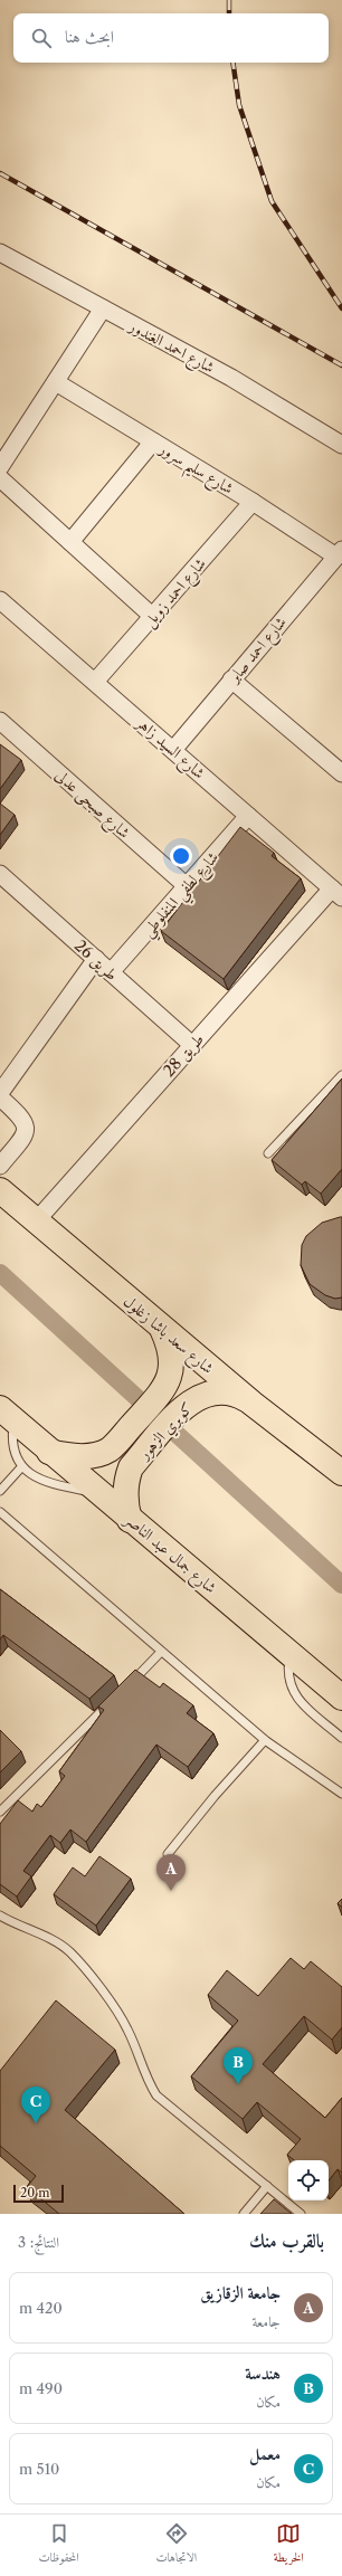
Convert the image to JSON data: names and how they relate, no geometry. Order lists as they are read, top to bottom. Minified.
{"streets":{"highway":["شارع سعد باشا زغلول","كوبري الزهور","شارع جمال عبد الناصر"],"street":["شارع احمد الغندور","شارع سليم سرور","شارع احمد زويل","شارع احمد صابر","شارع السيد زاهر","شارع صبحى عدلى","شارع لطفي المنفلوطي","طريق 26","طريق 28"]},"crossings":[["شارع سليم سرور","شارع احمد زويل"],["شارع سليم سرور","شارع احمد صابر"],["شارع احمد زويل","شارع السيد زاهر"],["شارع احمد صابر","شارع السيد زاهر"],["شارع السيد زاهر","شارع لطفي المنفلوطي"],["شارع السيد زاهر","طريق 28"],["شارع صبحى عدلى","شارع لطفي المنفلوطي"],["شارع لطفي المنفلوطي","طريق 26"],["طريق 26","طريق 28"],["طريق 28","شارع سعد باشا زغلول"],["شارع سعد باشا زغلول","كوبري الزهور"],["كوبري الزهور","شارع جمال عبد الناصر"]],"scale_bar":"20 m","page":{"search":"ابحث هنا","pins":["A","B","C"],"scale":"20 m","heading":["بالقرب منك","النتائج: 3"],"list":[{"mark":"A","name":"جامعة الزقازيق","note":"جامعة","value":"420 m"},{"mark":"B","name":"هندسة","note":"مكان","value":"490 m"},{"mark":"C","name":"معمل","note":"مكان","value":"510 m"}],"nav":["الخريطة","الاتجاهات","المحفوظات"]}}
